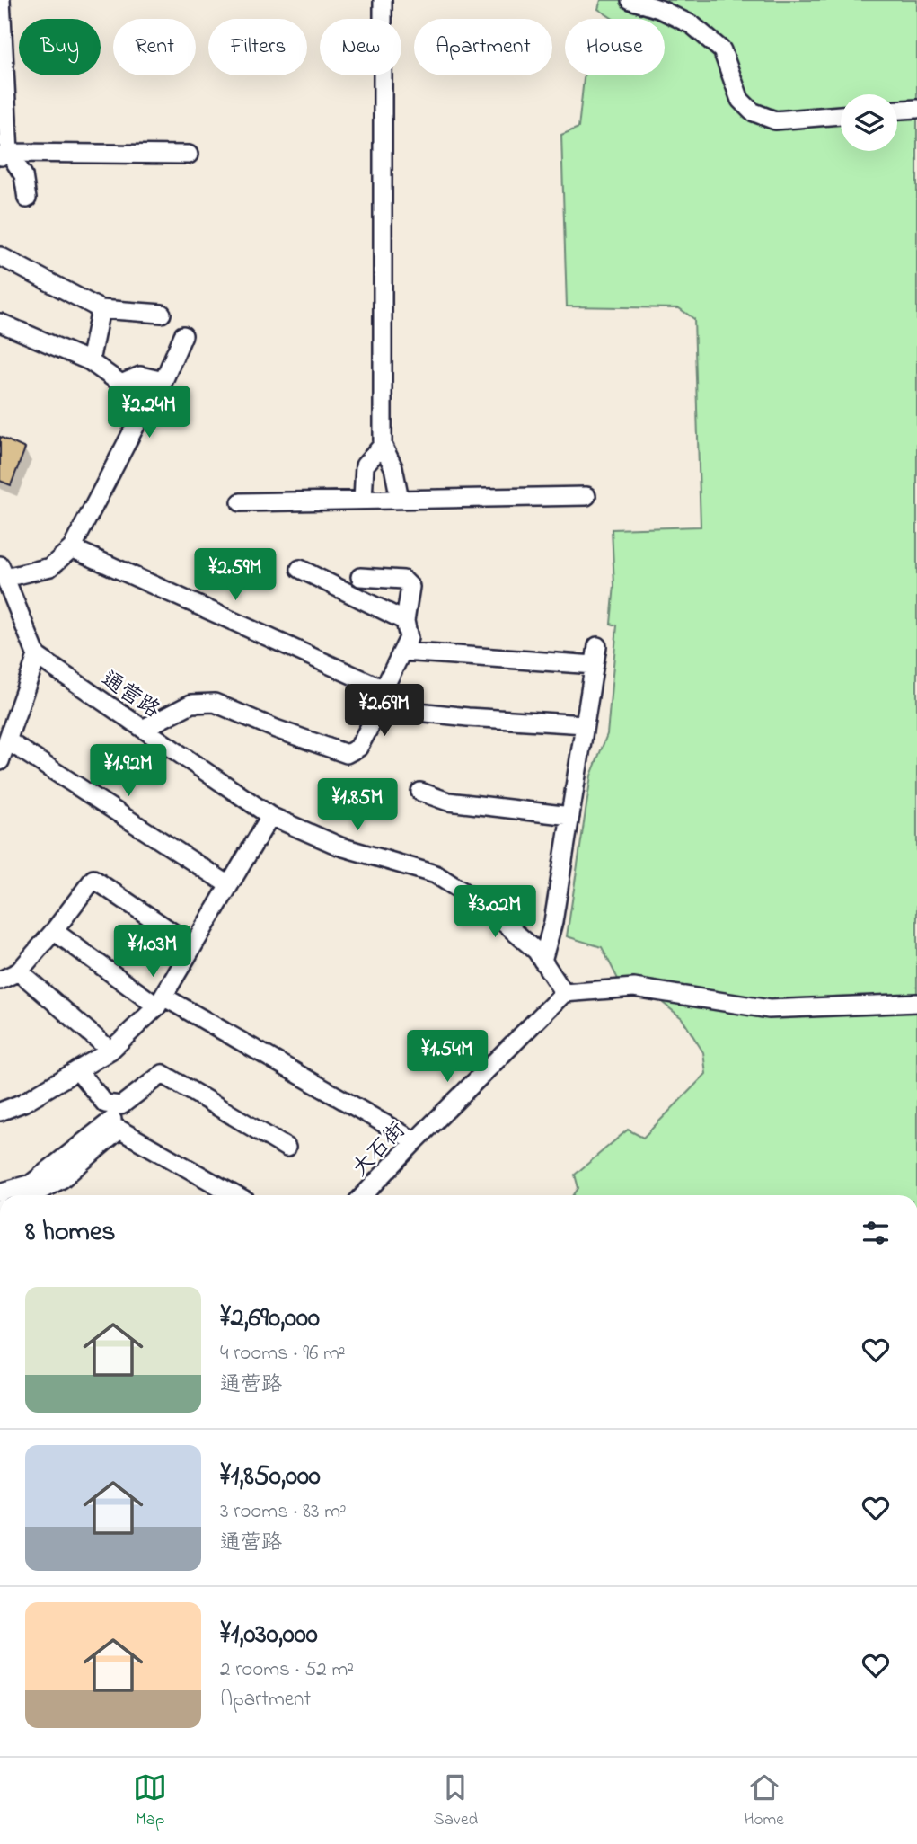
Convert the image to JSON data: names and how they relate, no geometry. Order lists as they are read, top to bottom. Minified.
{"streets":{"street":["通营路","大石街"]},"crossings":[["通营路","大石街"]],"page":{"chip":["Buy","Rent","Filters","New","Apartment","House"],"price":["¥2.24M","¥2.59M","¥2.69M","¥1.92M","¥1.85M","¥3.02M","¥1.03M","¥1.54M"],"heading":"8 homes","list":[{"name":"¥2,690,000","note":"4 rooms · 96 m² · 通营路"},{"name":"¥1,850,000","note":"3 rooms · 83 m² · 通营路"},{"name":"¥1,030,000","note":"2 rooms · 52 m² · Apartment"}],"tabs":["Map","Saved","Home"]}}
